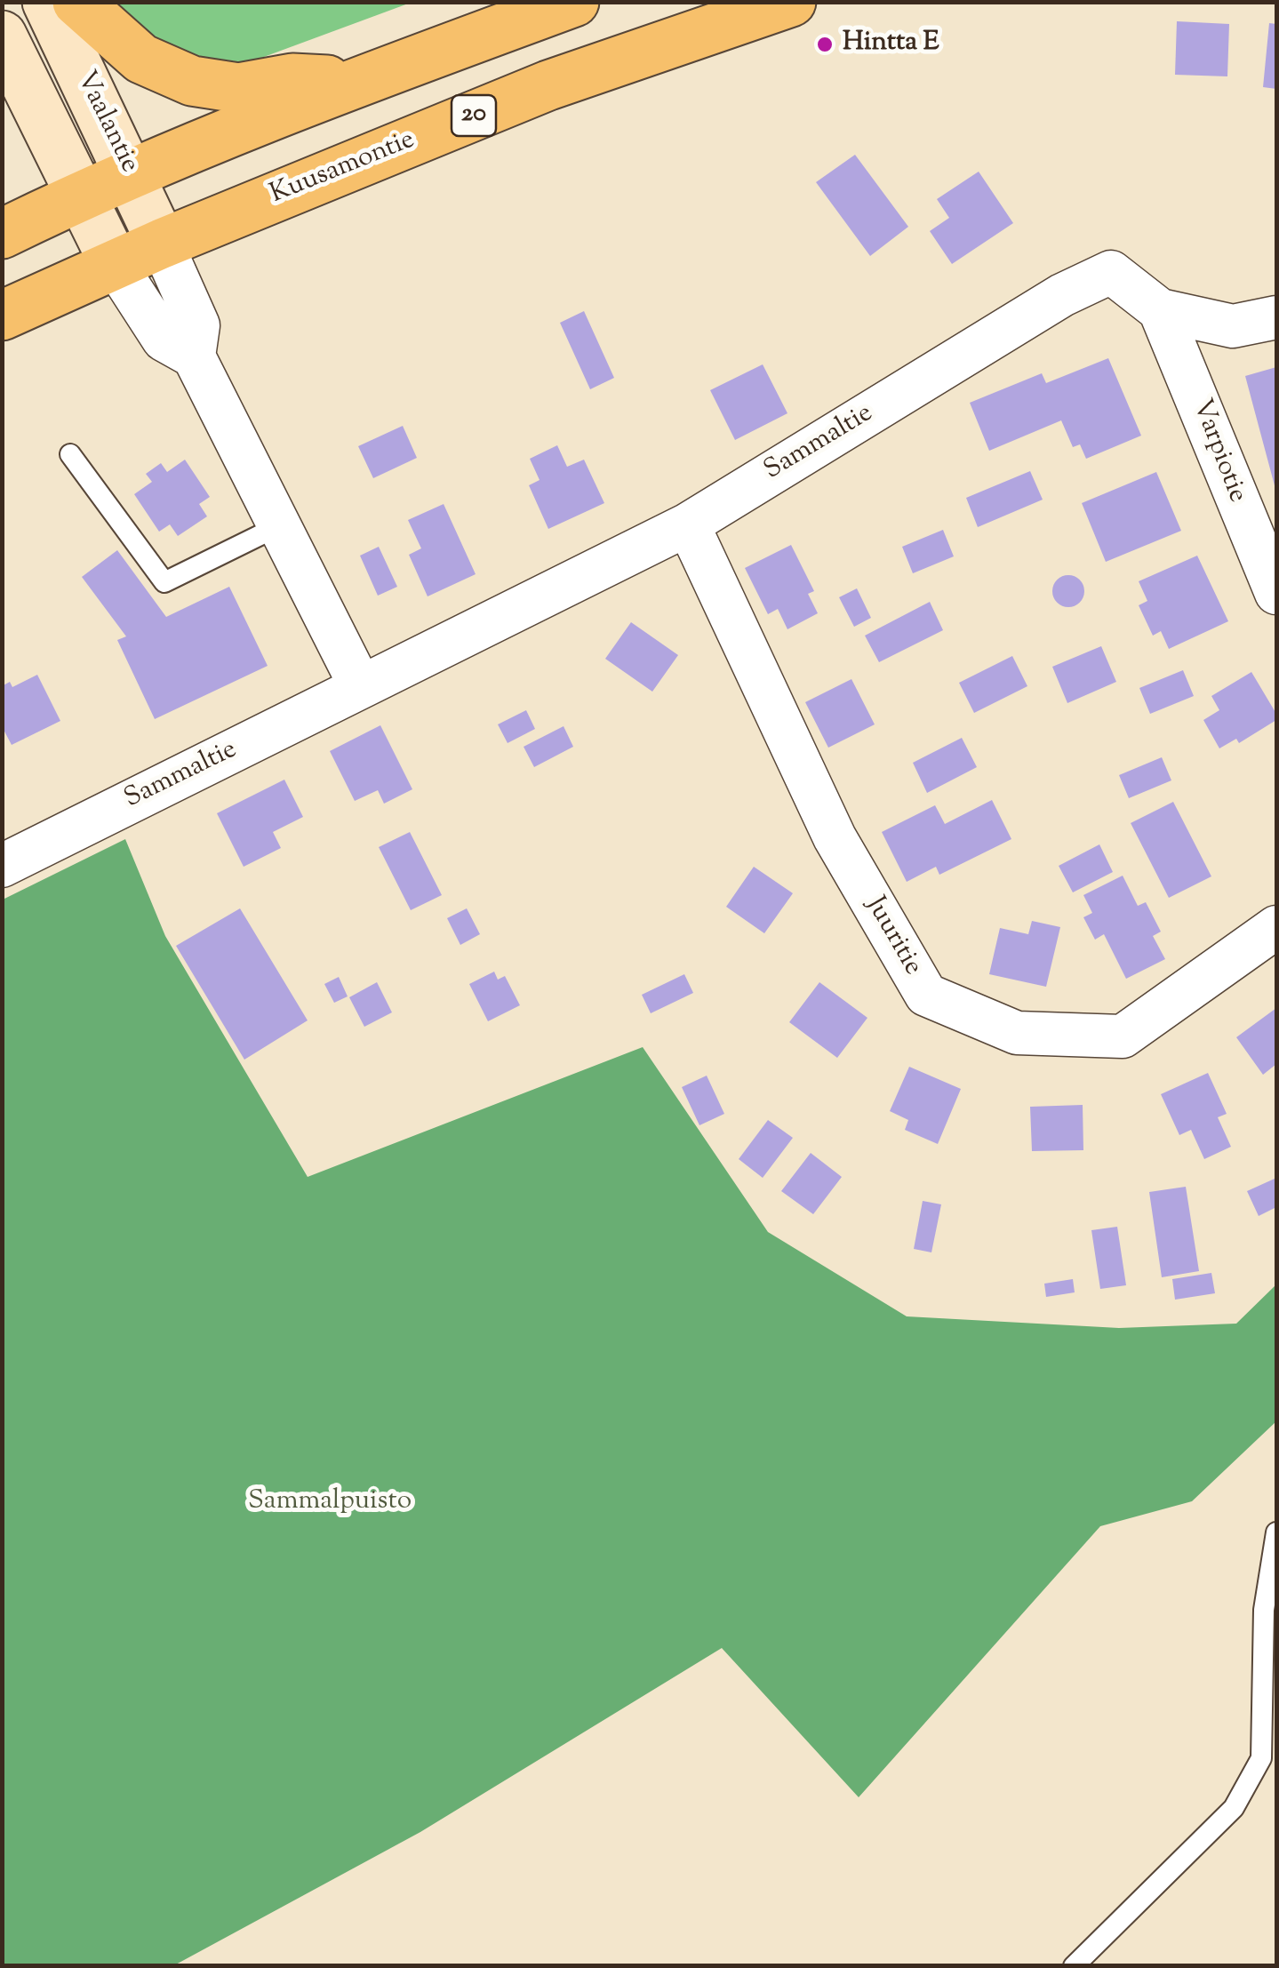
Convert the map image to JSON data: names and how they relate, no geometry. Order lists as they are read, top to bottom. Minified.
{"streets":{"highway":["20","Kuusamontie"],"street":["Vaalantie","Sammaltie","Varpiotie","Juuritie"]},"crossings":[["Vaalantie","Kuusamontie"],["Sammaltie","Varpiotie"],["Sammaltie","Juuritie"]],"parks":["Sammalpuisto"],"places":["Hintta E"]}
